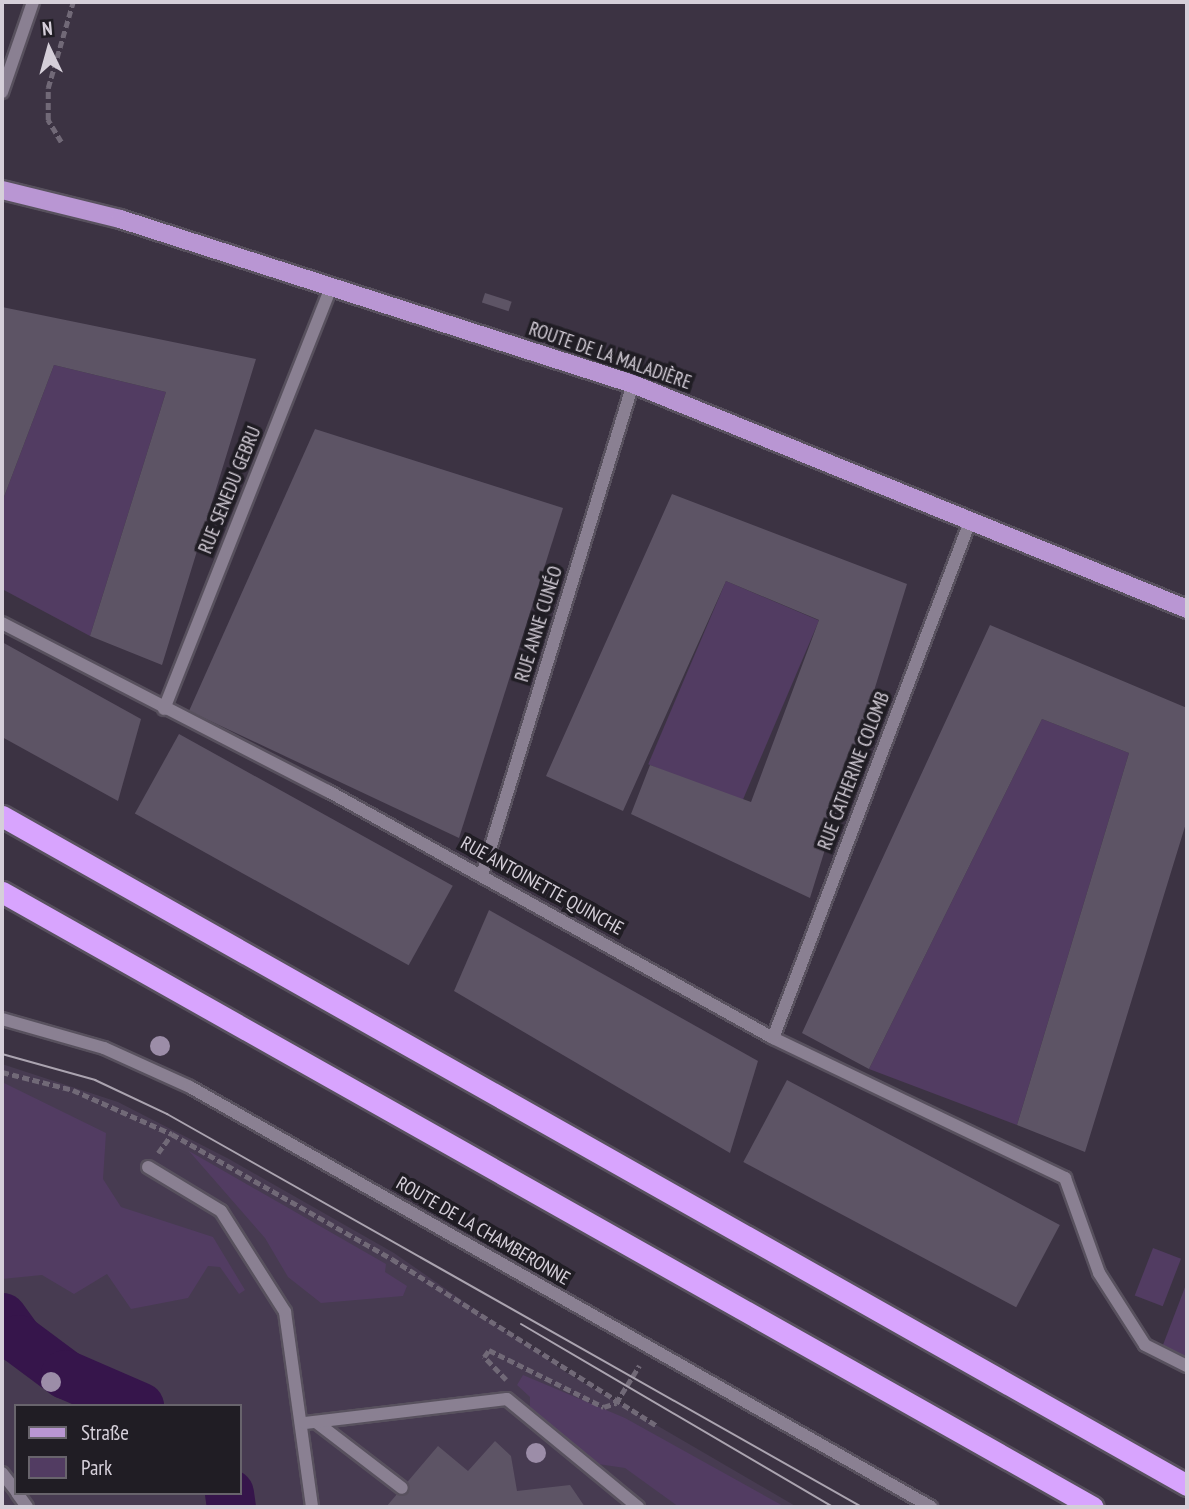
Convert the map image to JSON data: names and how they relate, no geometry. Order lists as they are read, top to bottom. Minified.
{"streets":{"main road":["ROUTE DE LA MALADIÈRE"],"street":["RUE SENEDU GEBRU","RUE ANNE CUNÉO","RUE CATHERINE COLOMB","RUE ANTOINETTE QUINCHE","ROUTE DE LA CHAMBERONNE"]},"crossings":[["ROUTE DE LA MALADIÈRE","RUE SENEDU GEBRU"],["ROUTE DE LA MALADIÈRE","RUE ANNE CUNÉO"],["ROUTE DE LA MALADIÈRE","RUE CATHERINE COLOMB"],["RUE SENEDU GEBRU","RUE ANTOINETTE QUINCHE"],["RUE ANNE CUNÉO","RUE ANTOINETTE QUINCHE"],["RUE CATHERINE COLOMB","RUE ANTOINETTE QUINCHE"]],"legend":["Straße","Park"],"north":"top"}
